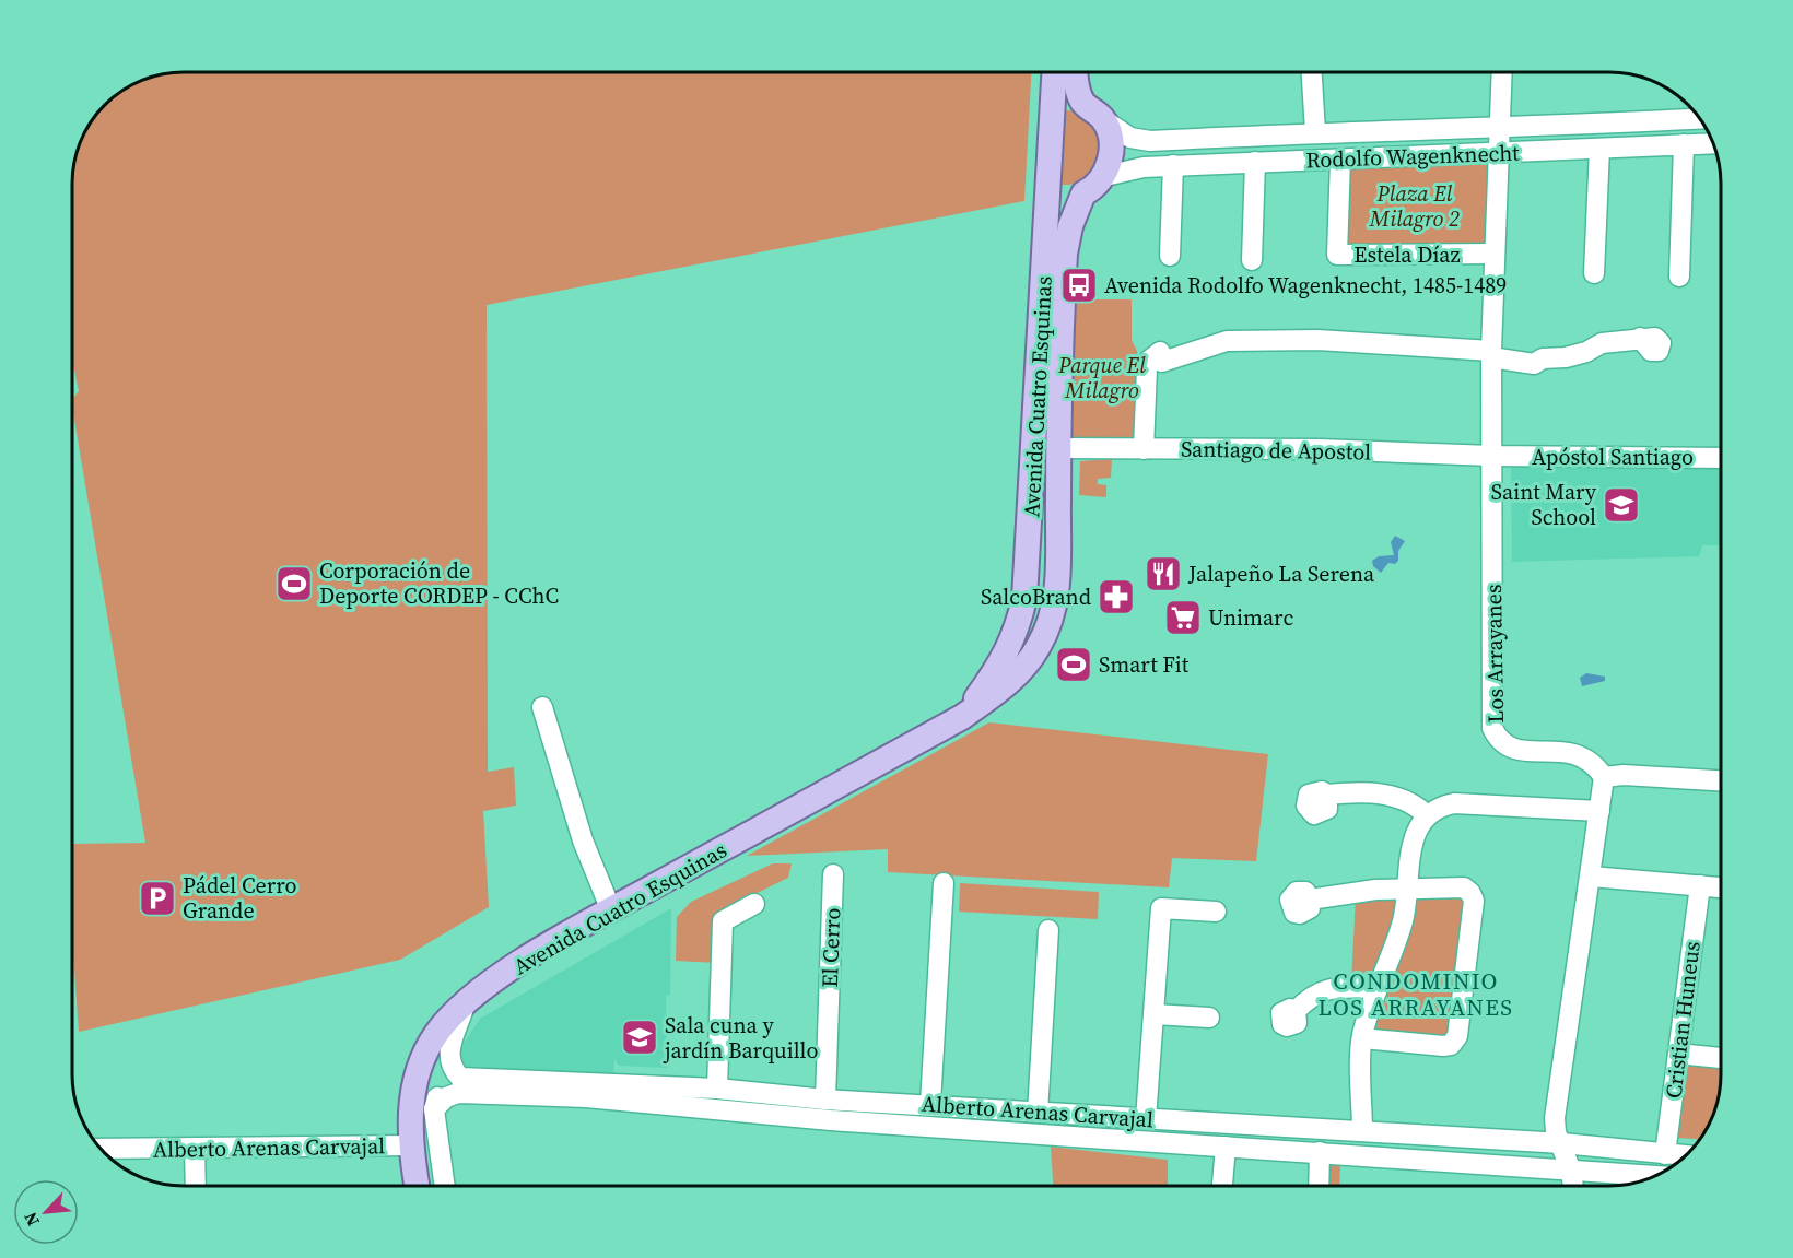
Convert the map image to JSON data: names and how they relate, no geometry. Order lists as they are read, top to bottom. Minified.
{"streets":{"main road":["Avenida Cuatro Esquinas"],"street":["Rodolfo Wagenknecht","Estela Díaz","Santiago de Apostol","Apóstol Santiago","Los Arrayanes","El Cerro","Cristian Huneus","Alberto Arenas Carvajal"]},"crossings":[["Rodolfo Wagenknecht","Estela Díaz"],["Rodolfo Wagenknecht","Avenida Cuatro Esquinas"],["Rodolfo Wagenknecht","Los Arrayanes"],["Estela Díaz","Los Arrayanes"],["Avenida Cuatro Esquinas","Santiago de Apostol"],["Avenida Cuatro Esquinas","Alberto Arenas Carvajal"],["Santiago de Apostol","Apóstol Santiago"],["Santiago de Apostol","Los Arrayanes"],["Apóstol Santiago","Los Arrayanes"],["El Cerro","Alberto Arenas Carvajal"],["Cristian Huneus","Alberto Arenas Carvajal"]],"districts":["CONDOMINIO LOS ARRAYANES"],"parks":["Plaza El Milagro 2","Parque El Milagro"],"places":{"bus stop":["Avenida Rodolfo Wagenknecht, 1485-1489"],"school or university":["Saint Mary School","Sala cuna y jardín Barquillo"],"restaurant":["Jalapeño La Serena"],"sports":["Corporación de Deporte CORDEP - CChC","Smart Fit"],"pharmacy":["SalcoBrand"],"supermarket":["Unimarc"],"parking":["Pádel Cerro Grande"]},"north":"bottom left"}
